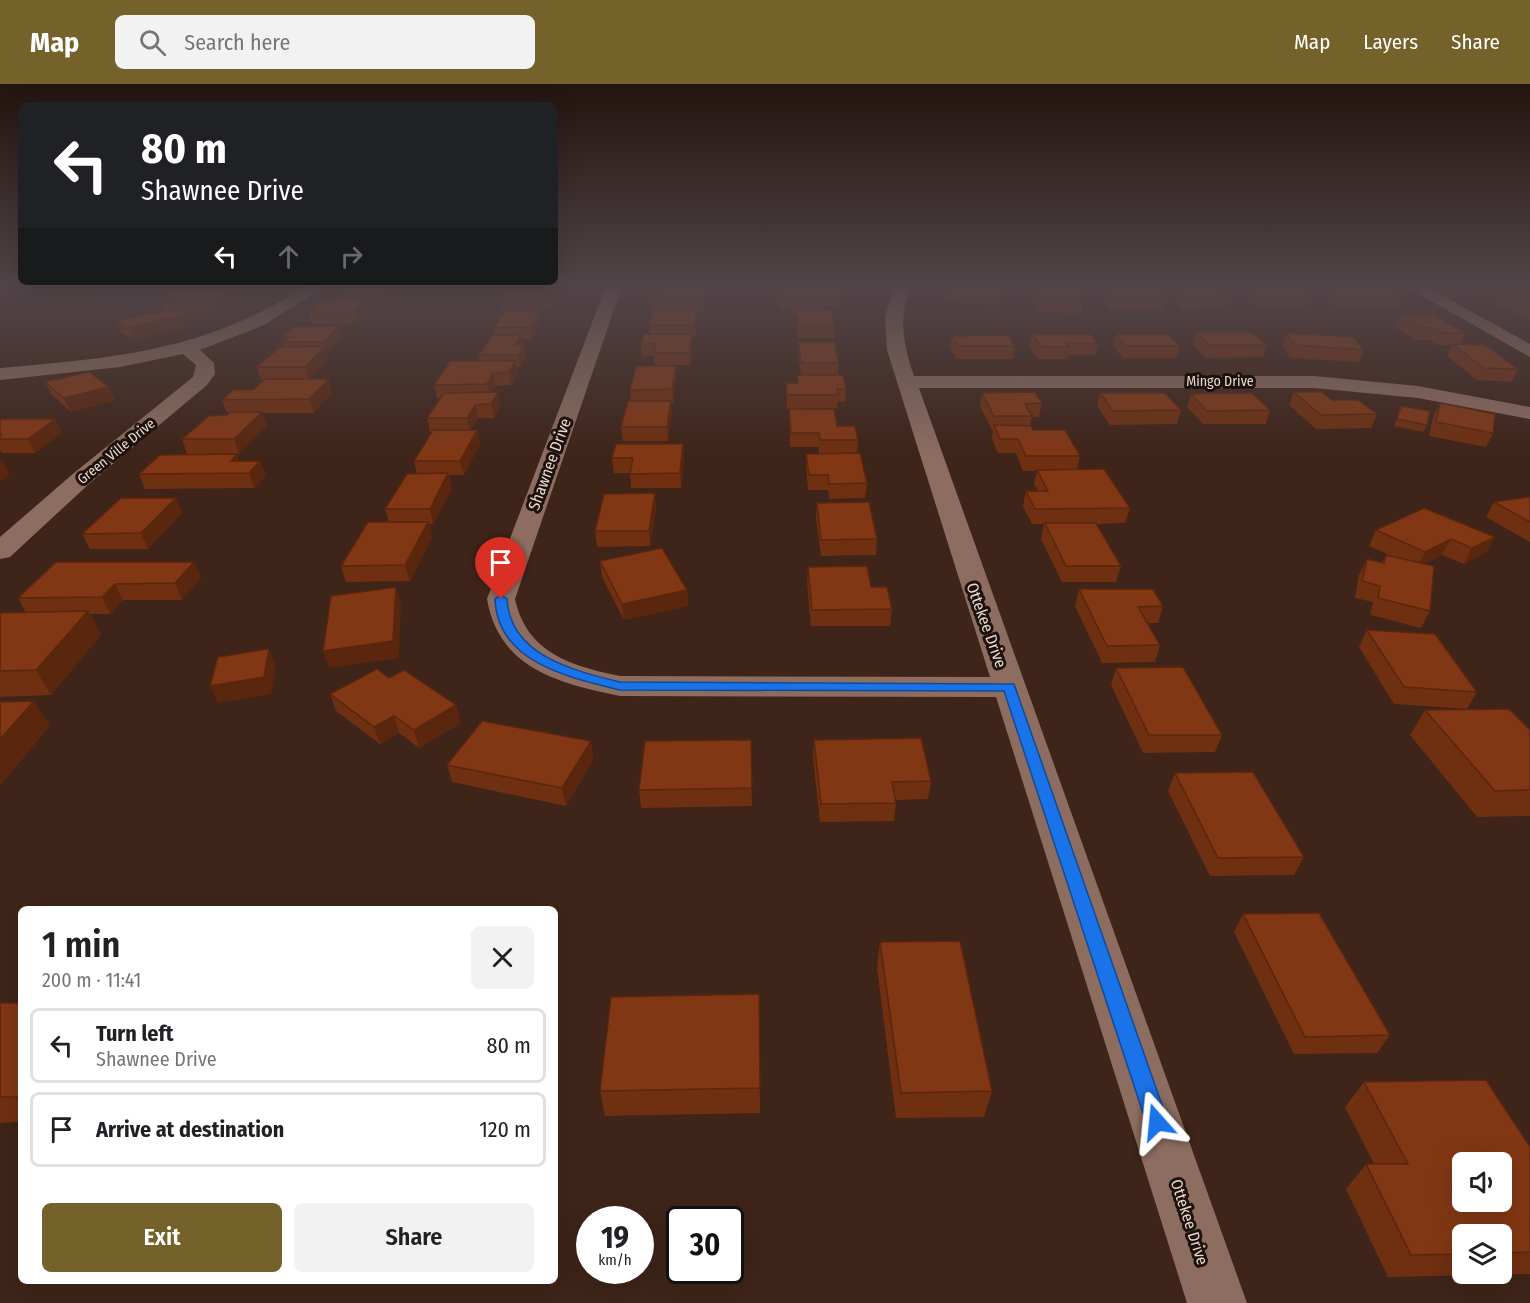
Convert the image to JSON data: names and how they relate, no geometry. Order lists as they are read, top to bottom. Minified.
{"streets":{"street":["Mingo Drive","Green Ville Drive","Shawnee Drive","Ottekee Drive"]},"crossings":[["Mingo Drive","Ottekee Drive"],["Shawnee Drive","Ottekee Drive"]],"page":{"header":"Map","search":"Search here","nav":["Map","Layers","Share"],"turn":["80 m","Shawnee Drive"],"heading":["1 min","200 m · 11:41"],"list":[{"name":"Turn left","note":"Shawnee Drive","value":"80 m"},{"name":"Arrive at destination","value":"120 m"}],"buttons":["Exit","Share"],"speed":"19 km/h","limit":"30"}}
